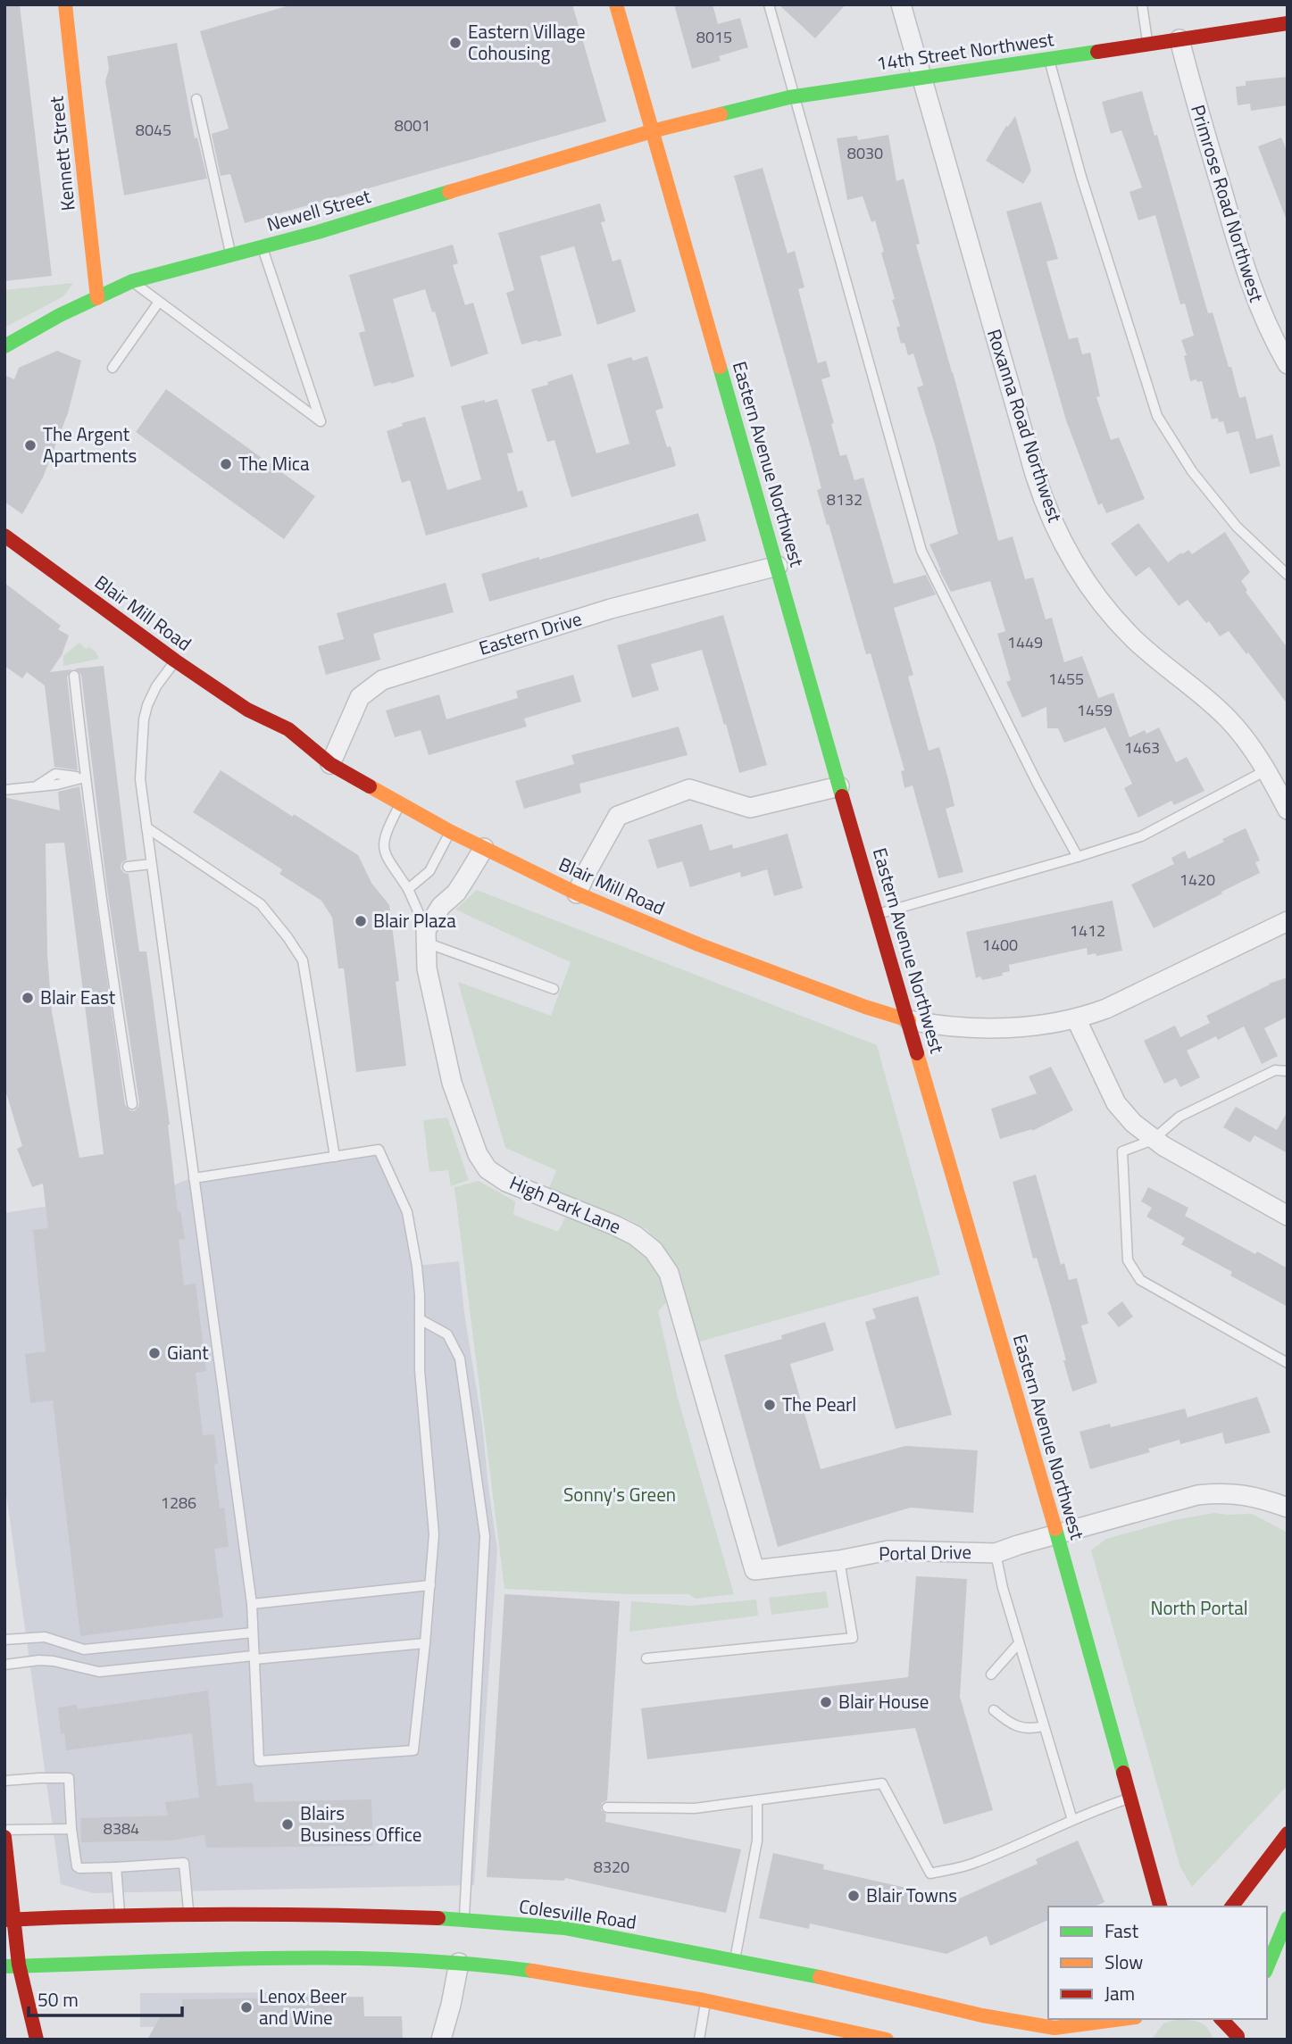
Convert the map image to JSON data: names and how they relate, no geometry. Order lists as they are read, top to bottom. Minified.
{"streets":{"street":["14th Street Northwest","Kennett Street","Primrose Road Northwest","Newell Street","Roxanna Road Northwest","Eastern Avenue Northwest","Blair Mill Road","Eastern Drive","High Park Lane","Portal Drive","Colesville Road"]},"crossings":[["14th Street Northwest","Primrose Road Northwest"],["14th Street Northwest","Newell Street"],["14th Street Northwest","Roxanna Road Northwest"],["14th Street Northwest","Eastern Avenue Northwest"],["Kennett Street","Newell Street"],["Newell Street","Eastern Avenue Northwest"],["Eastern Avenue Northwest","Blair Mill Road"],["Eastern Avenue Northwest","Eastern Drive"],["Eastern Avenue Northwest","Portal Drive"],["Blair Mill Road","Eastern Drive"],["High Park Lane","Portal Drive"]],"parks":["Sonny's Green","North Portal"],"places":["Eastern Village Cohousing","The Argent Apartments","The Mica","Blair Plaza","Blair East","Giant","The Pearl","Blair House","Blairs Business Office","Blair Towns","Lenox Beer and Wine"],"house_numbers":["8015","8001","8045","8030","8132","1449","1455","1459","1463","1420","1412","1400","1286","8384","8320"],"legend":["Fast","Slow","Jam"],"scale_bar":"50 m"}
